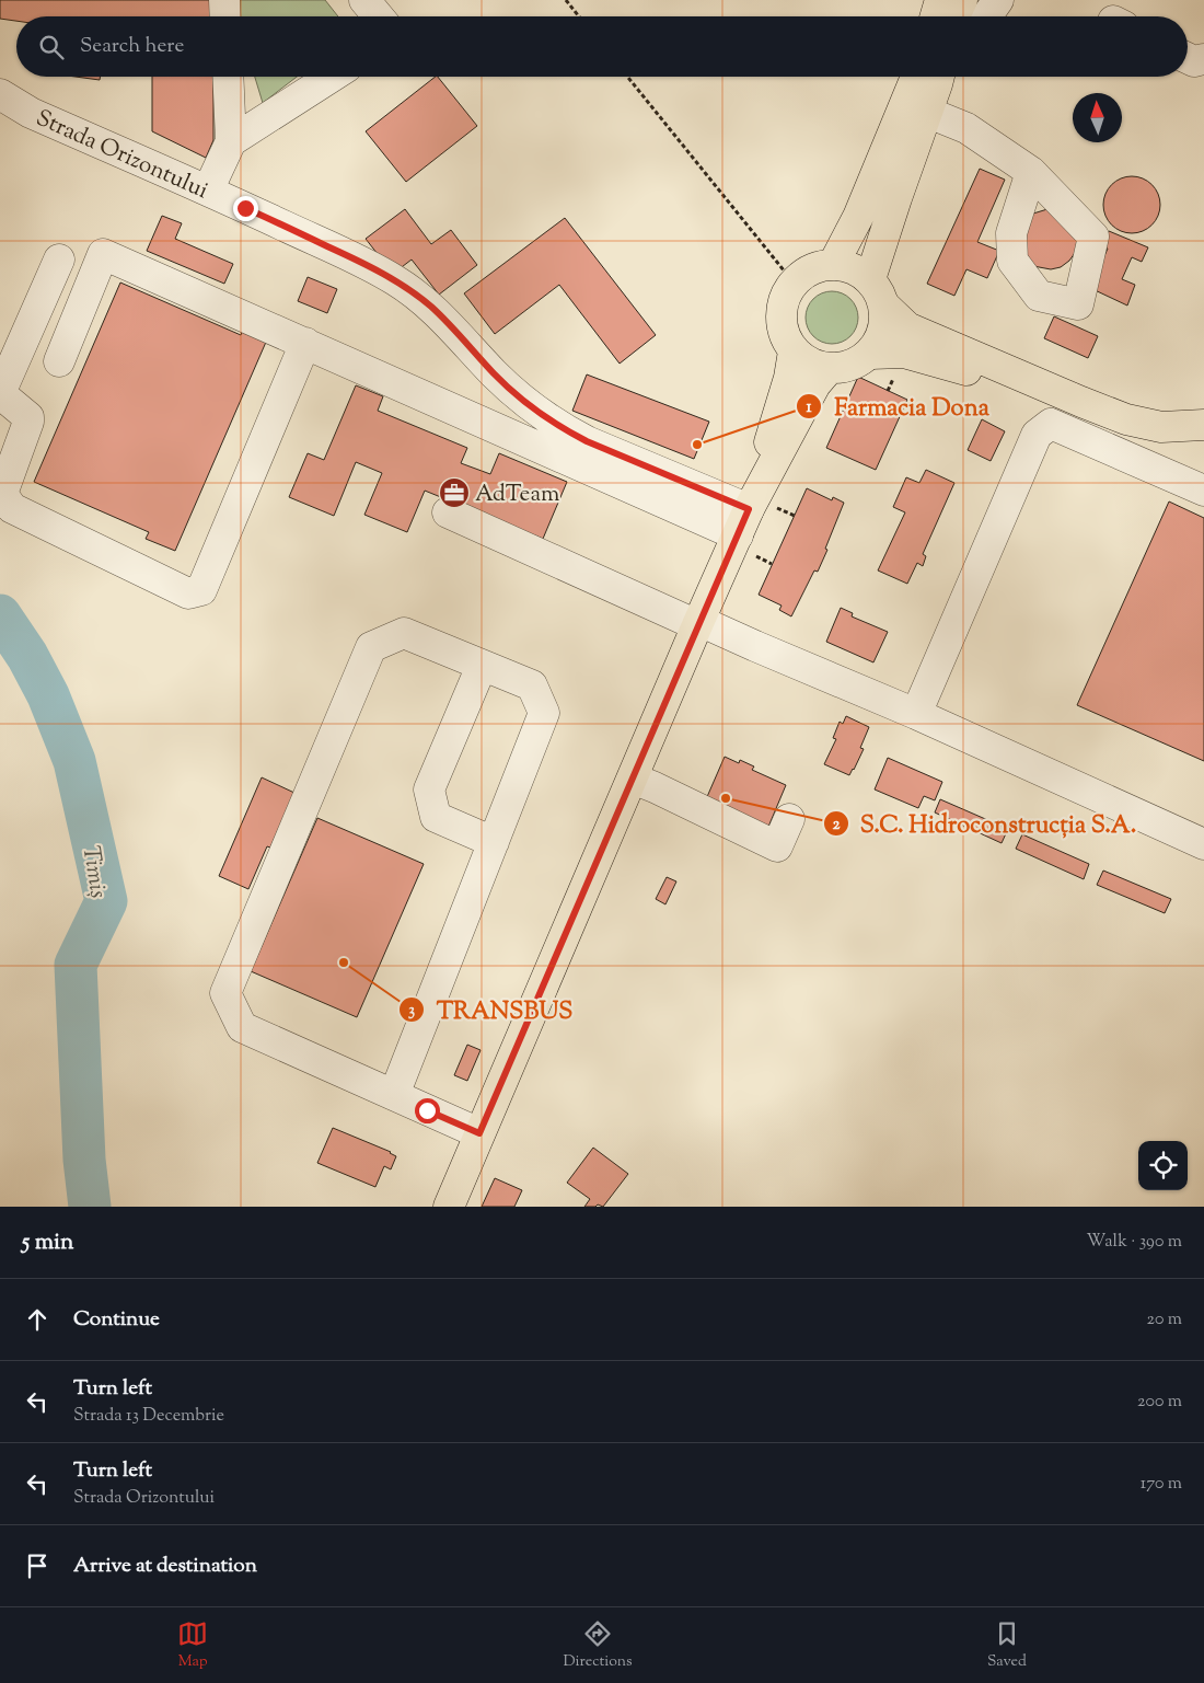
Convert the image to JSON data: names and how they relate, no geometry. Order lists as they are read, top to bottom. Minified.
{"streets":{"street":["Strada Orizontului"]},"water":["Timiș"],"places":{"other":["Farmacia Dona","S.C. Hidroconstrucția S.A.","TRANSBUS"],"office":["AdTeam"]},"north":"top","page":{"search":"Search here","heading":["5 min","Walk · 390 m"],"list":[["Continue","20 m"],["Turn left","Strada 13 Decembrie","200 m"],["Turn left","Strada Orizontului","170 m"],"Arrive at destination"],"nav":["Map","Directions","Saved"]}}
